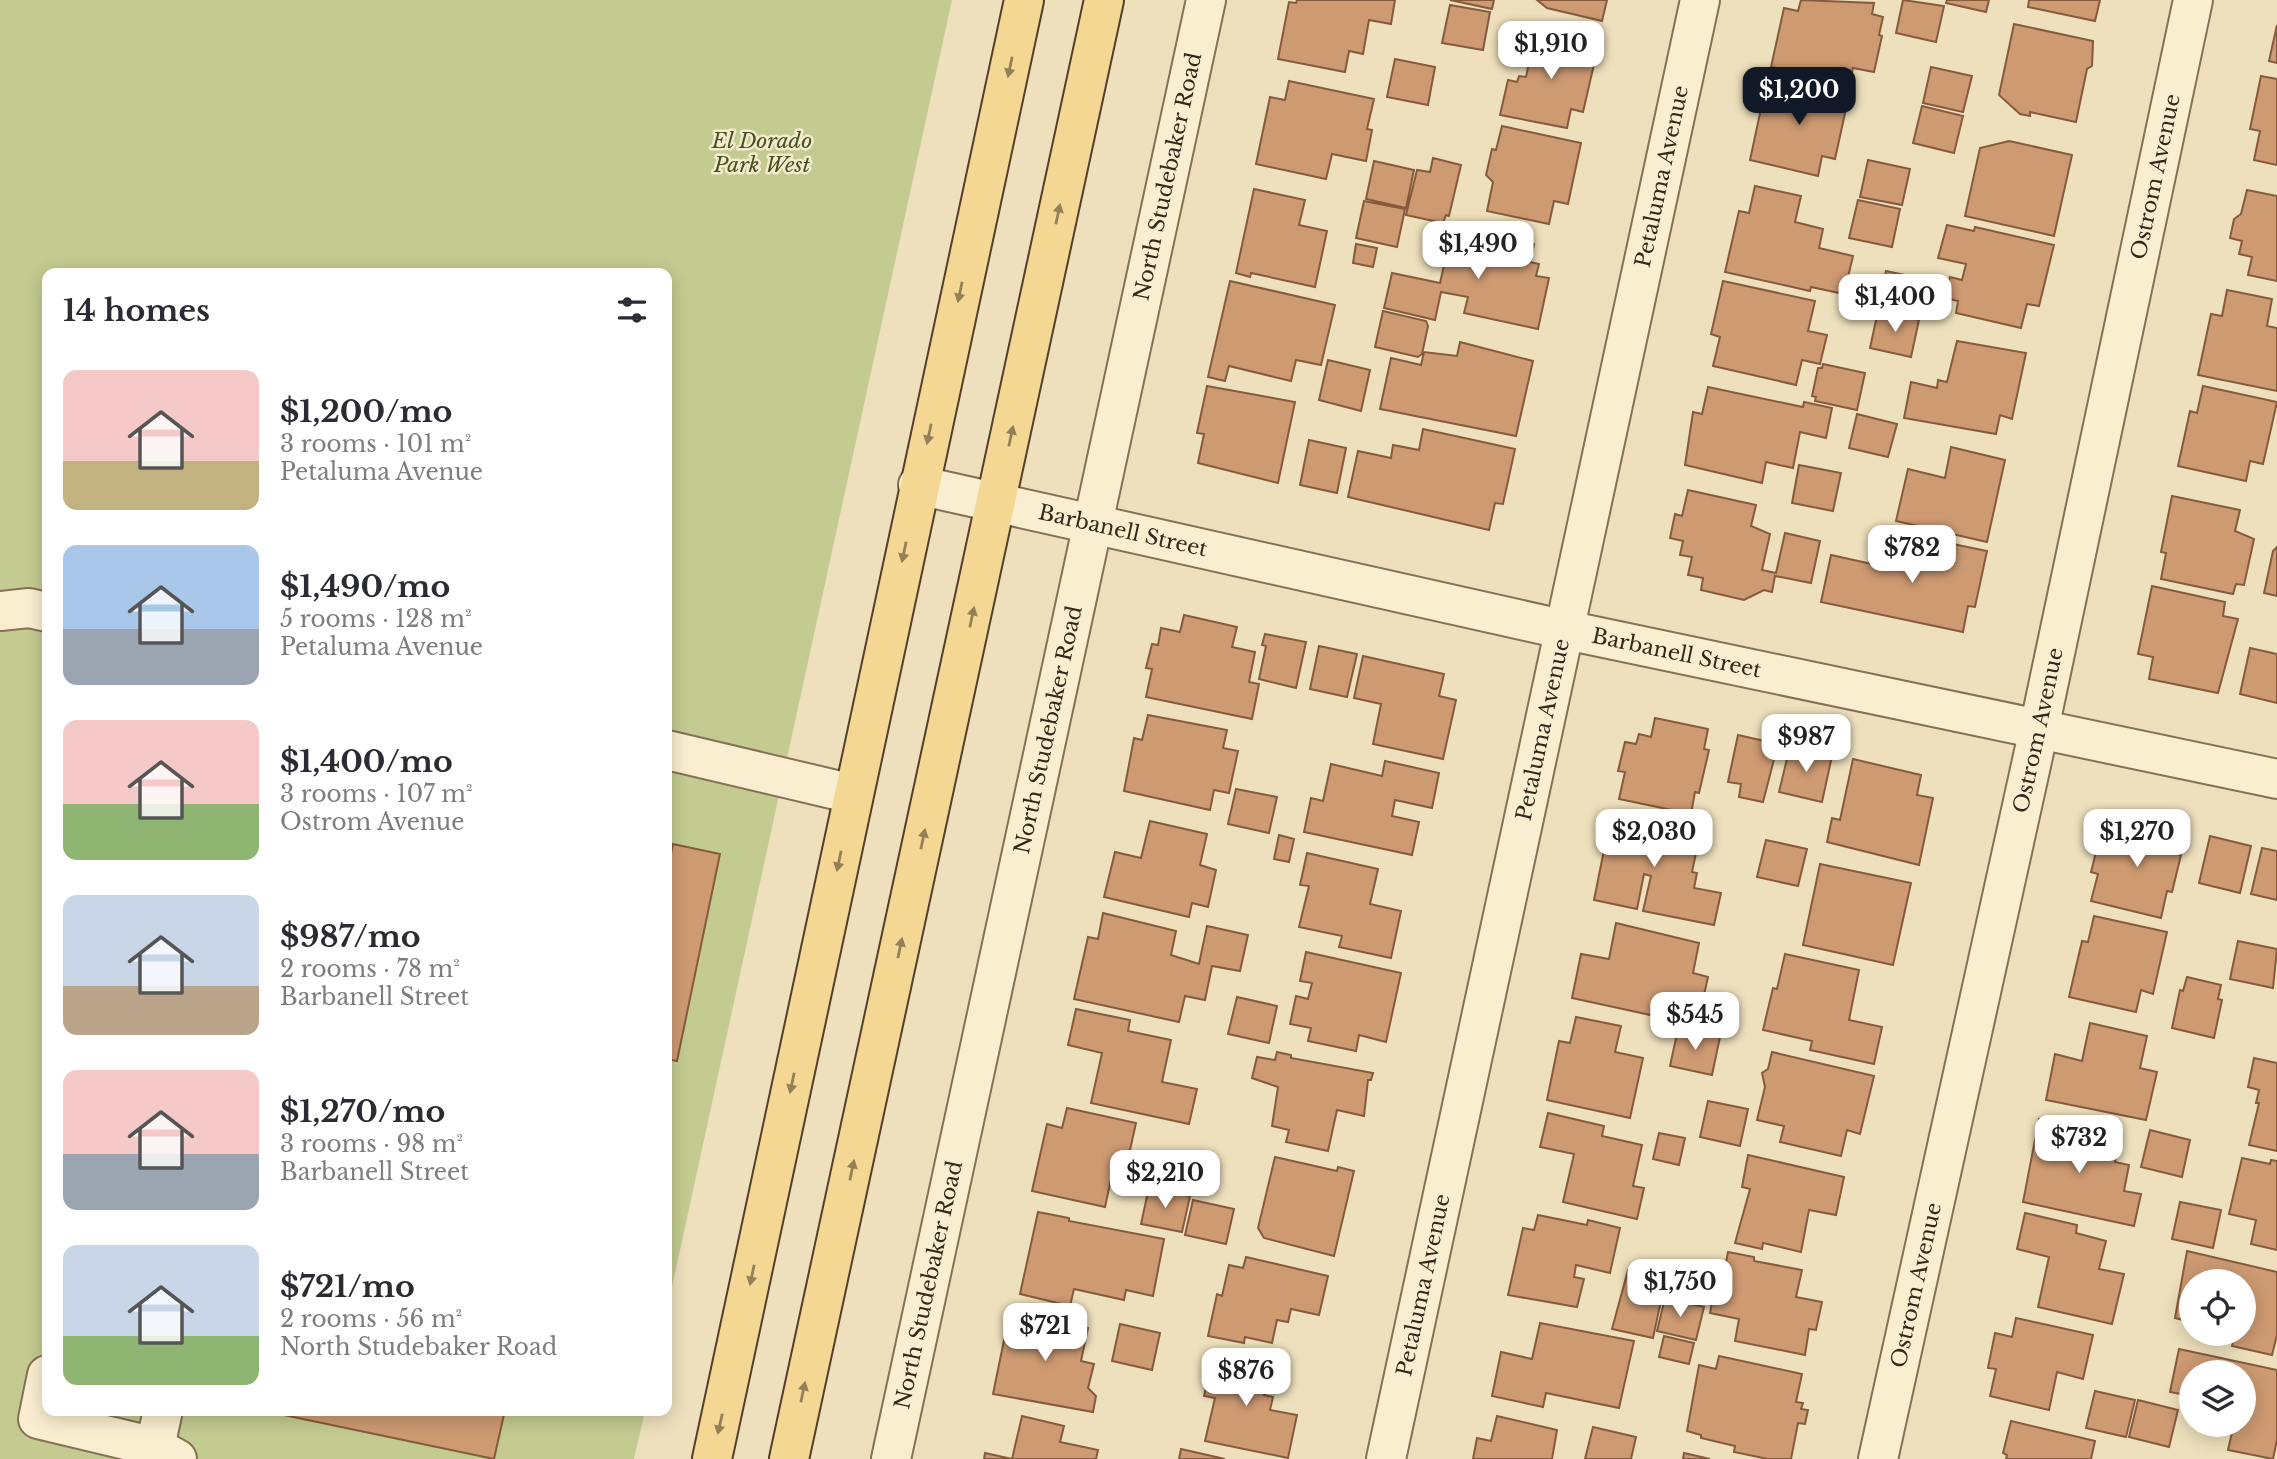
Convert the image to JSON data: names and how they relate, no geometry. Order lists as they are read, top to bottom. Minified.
{"streets":{"street":["North Studebaker Road","Petaluma Avenue","Ostrom Avenue","Barbanell Street"]},"crossings":[["North Studebaker Road","Barbanell Street"],["Petaluma Avenue","Barbanell Street"],["Ostrom Avenue","Barbanell Street"]],"parks":["El Dorado Park West"],"page":{"price":["$1,910","$1,200","$1,490","$1,400","$782","$987","$2,030","$1,270","$545","$732","$2,210","$1,750","$721","$876"],"heading":"14 homes","list":[{"name":"$1,200/mo","note":"3 rooms · 101 m² · Petaluma Avenue"},{"name":"$1,490/mo","note":"5 rooms · 128 m² · Petaluma Avenue"},{"name":"$1,400/mo","note":"3 rooms · 107 m² · Ostrom Avenue"},{"name":"$987/mo","note":"2 rooms · 78 m² · Barbanell Street"},{"name":"$1,270/mo","note":"3 rooms · 98 m² · Barbanell Street"},{"name":"$721/mo","note":"2 rooms · 56 m² · North Studebaker Road"}]}}
